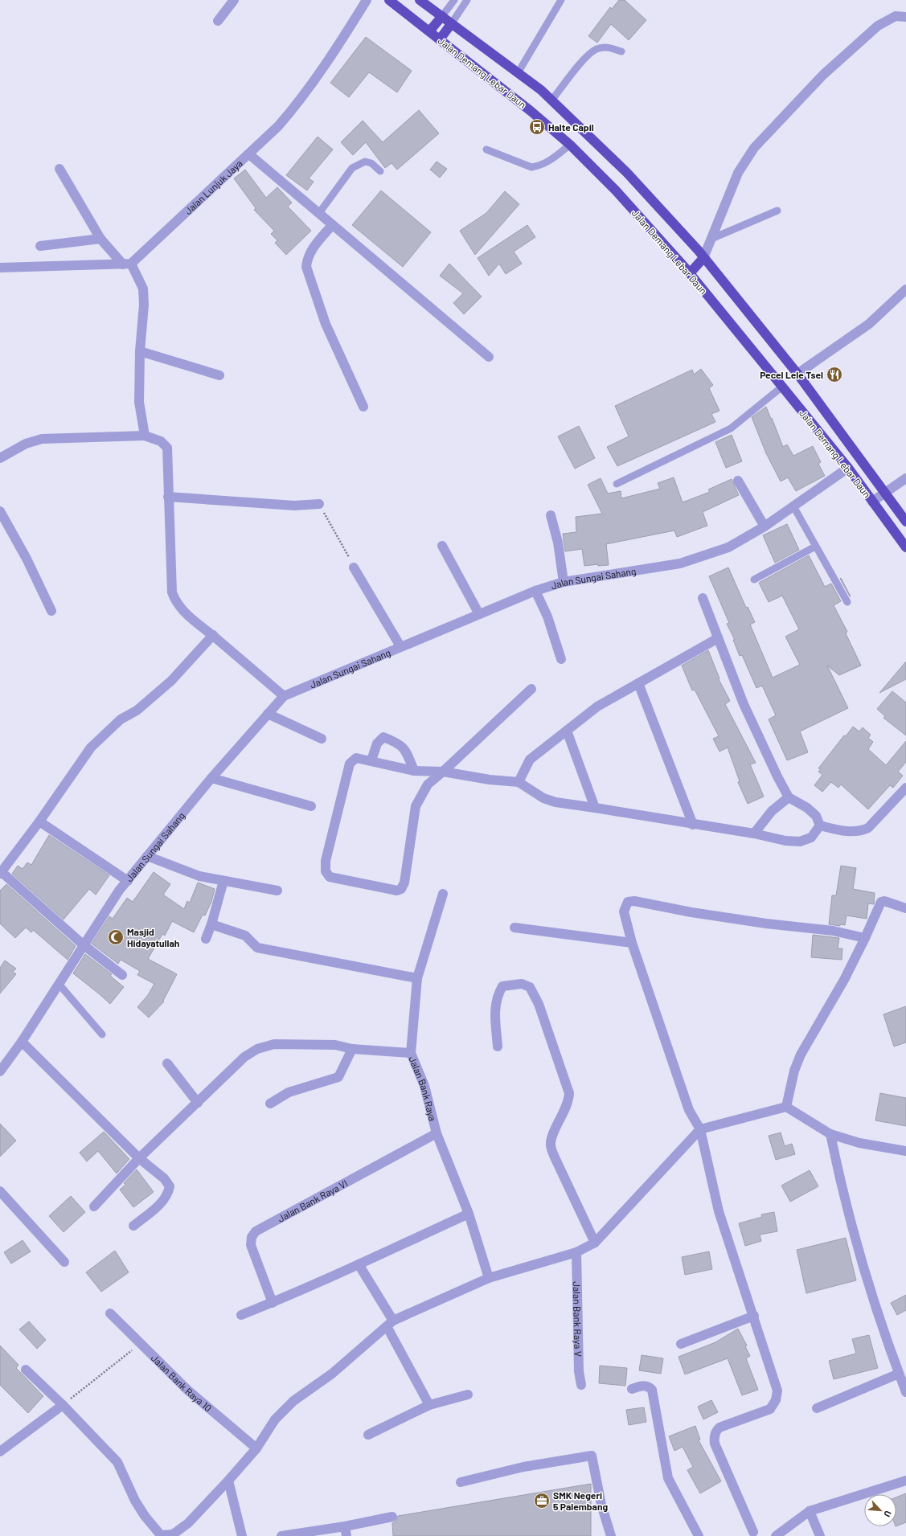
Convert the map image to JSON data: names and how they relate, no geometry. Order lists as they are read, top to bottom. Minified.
{"streets":{"highway":["Jalan Demang Lebar Daun"],"street":["Jalan Lunjuk Jaya","Jalan Sungai Sahang","Jalan Bank Raya","Jalan Bank Raya VI","Jalan Bank Raya V","Jalan Bank Raya 10"]},"crossings":[["Jalan Demang Lebar Daun","Jalan Sungai Sahang"],["Jalan Bank Raya","Jalan Bank Raya VI"]],"places":{"bus stop":["Halte Capil"],"restaurant":["Pecel Lele Tsel"],"mosque":["Masjid Hidayatullah"],"office":["SMK Negeri 5 Palembang"]},"north":"bottom right"}
